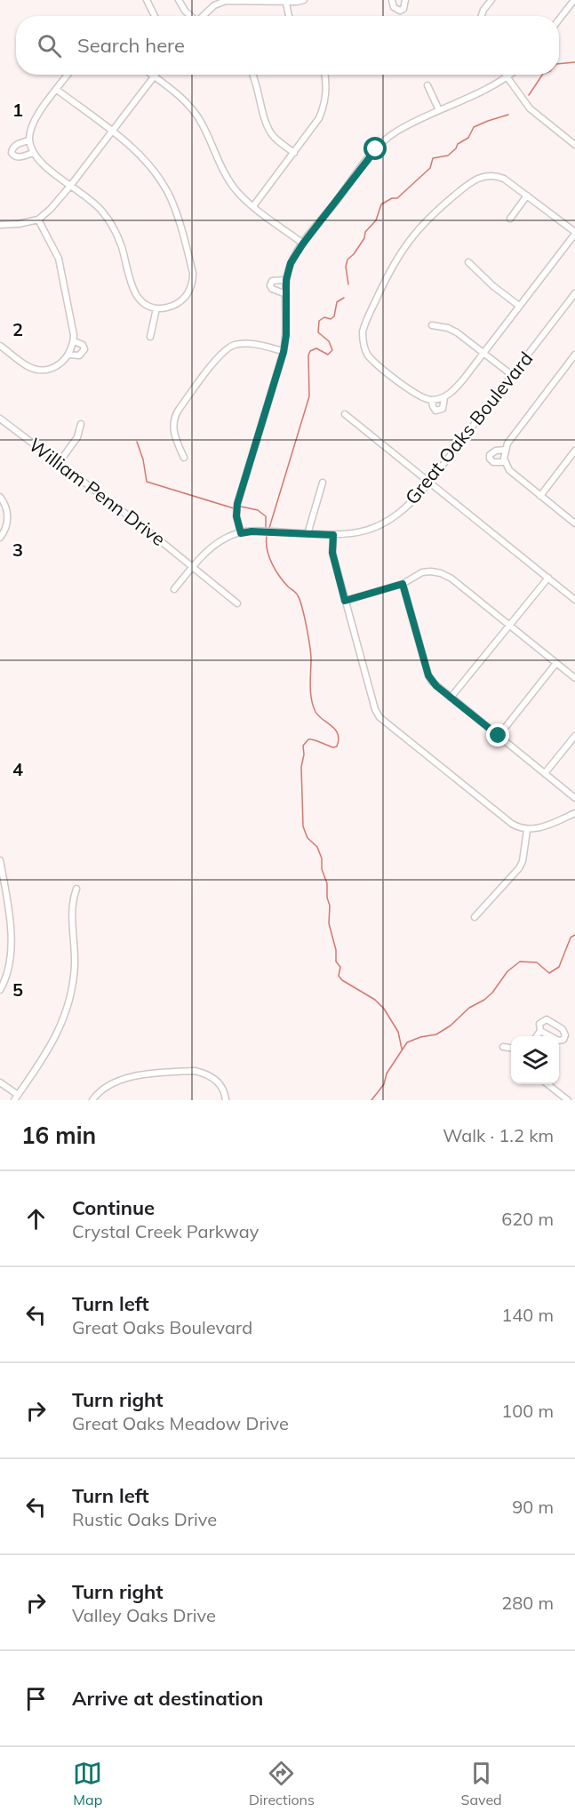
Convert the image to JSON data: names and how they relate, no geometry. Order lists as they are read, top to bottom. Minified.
{"streets":{"street":["Great Oaks Boulevard","William Penn Drive"]},"crossings":[["Great Oaks Boulevard","William Penn Drive"]],"page":{"search":"Search here","heading":["16 min","Walk · 1.2 km"],"list":[["Continue","Crystal Creek Parkway","620 m"],["Turn left","Great Oaks Boulevard","140 m"],["Turn right","Great Oaks Meadow Drive","100 m"],["Turn left","Rustic Oaks Drive","90 m"],["Turn right","Valley Oaks Drive","280 m"],"Arrive at destination"],"nav":["Map","Directions","Saved"]},"grid":{"rows":["1","2","3","4","5"]}}
